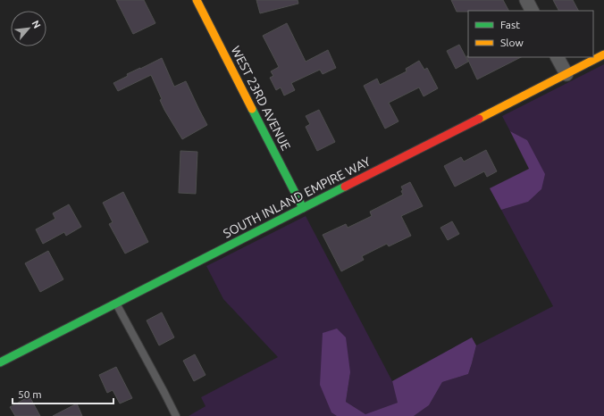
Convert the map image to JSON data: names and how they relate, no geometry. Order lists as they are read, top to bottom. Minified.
{"streets":{"street":["WEST 23RD AVENUE","SOUTH INLAND EMPIRE WAY"]},"crossings":[["WEST 23RD AVENUE","SOUTH INLAND EMPIRE WAY"]],"legend":["Fast","Slow"],"scale_bar":"50 m","north":"top right"}
